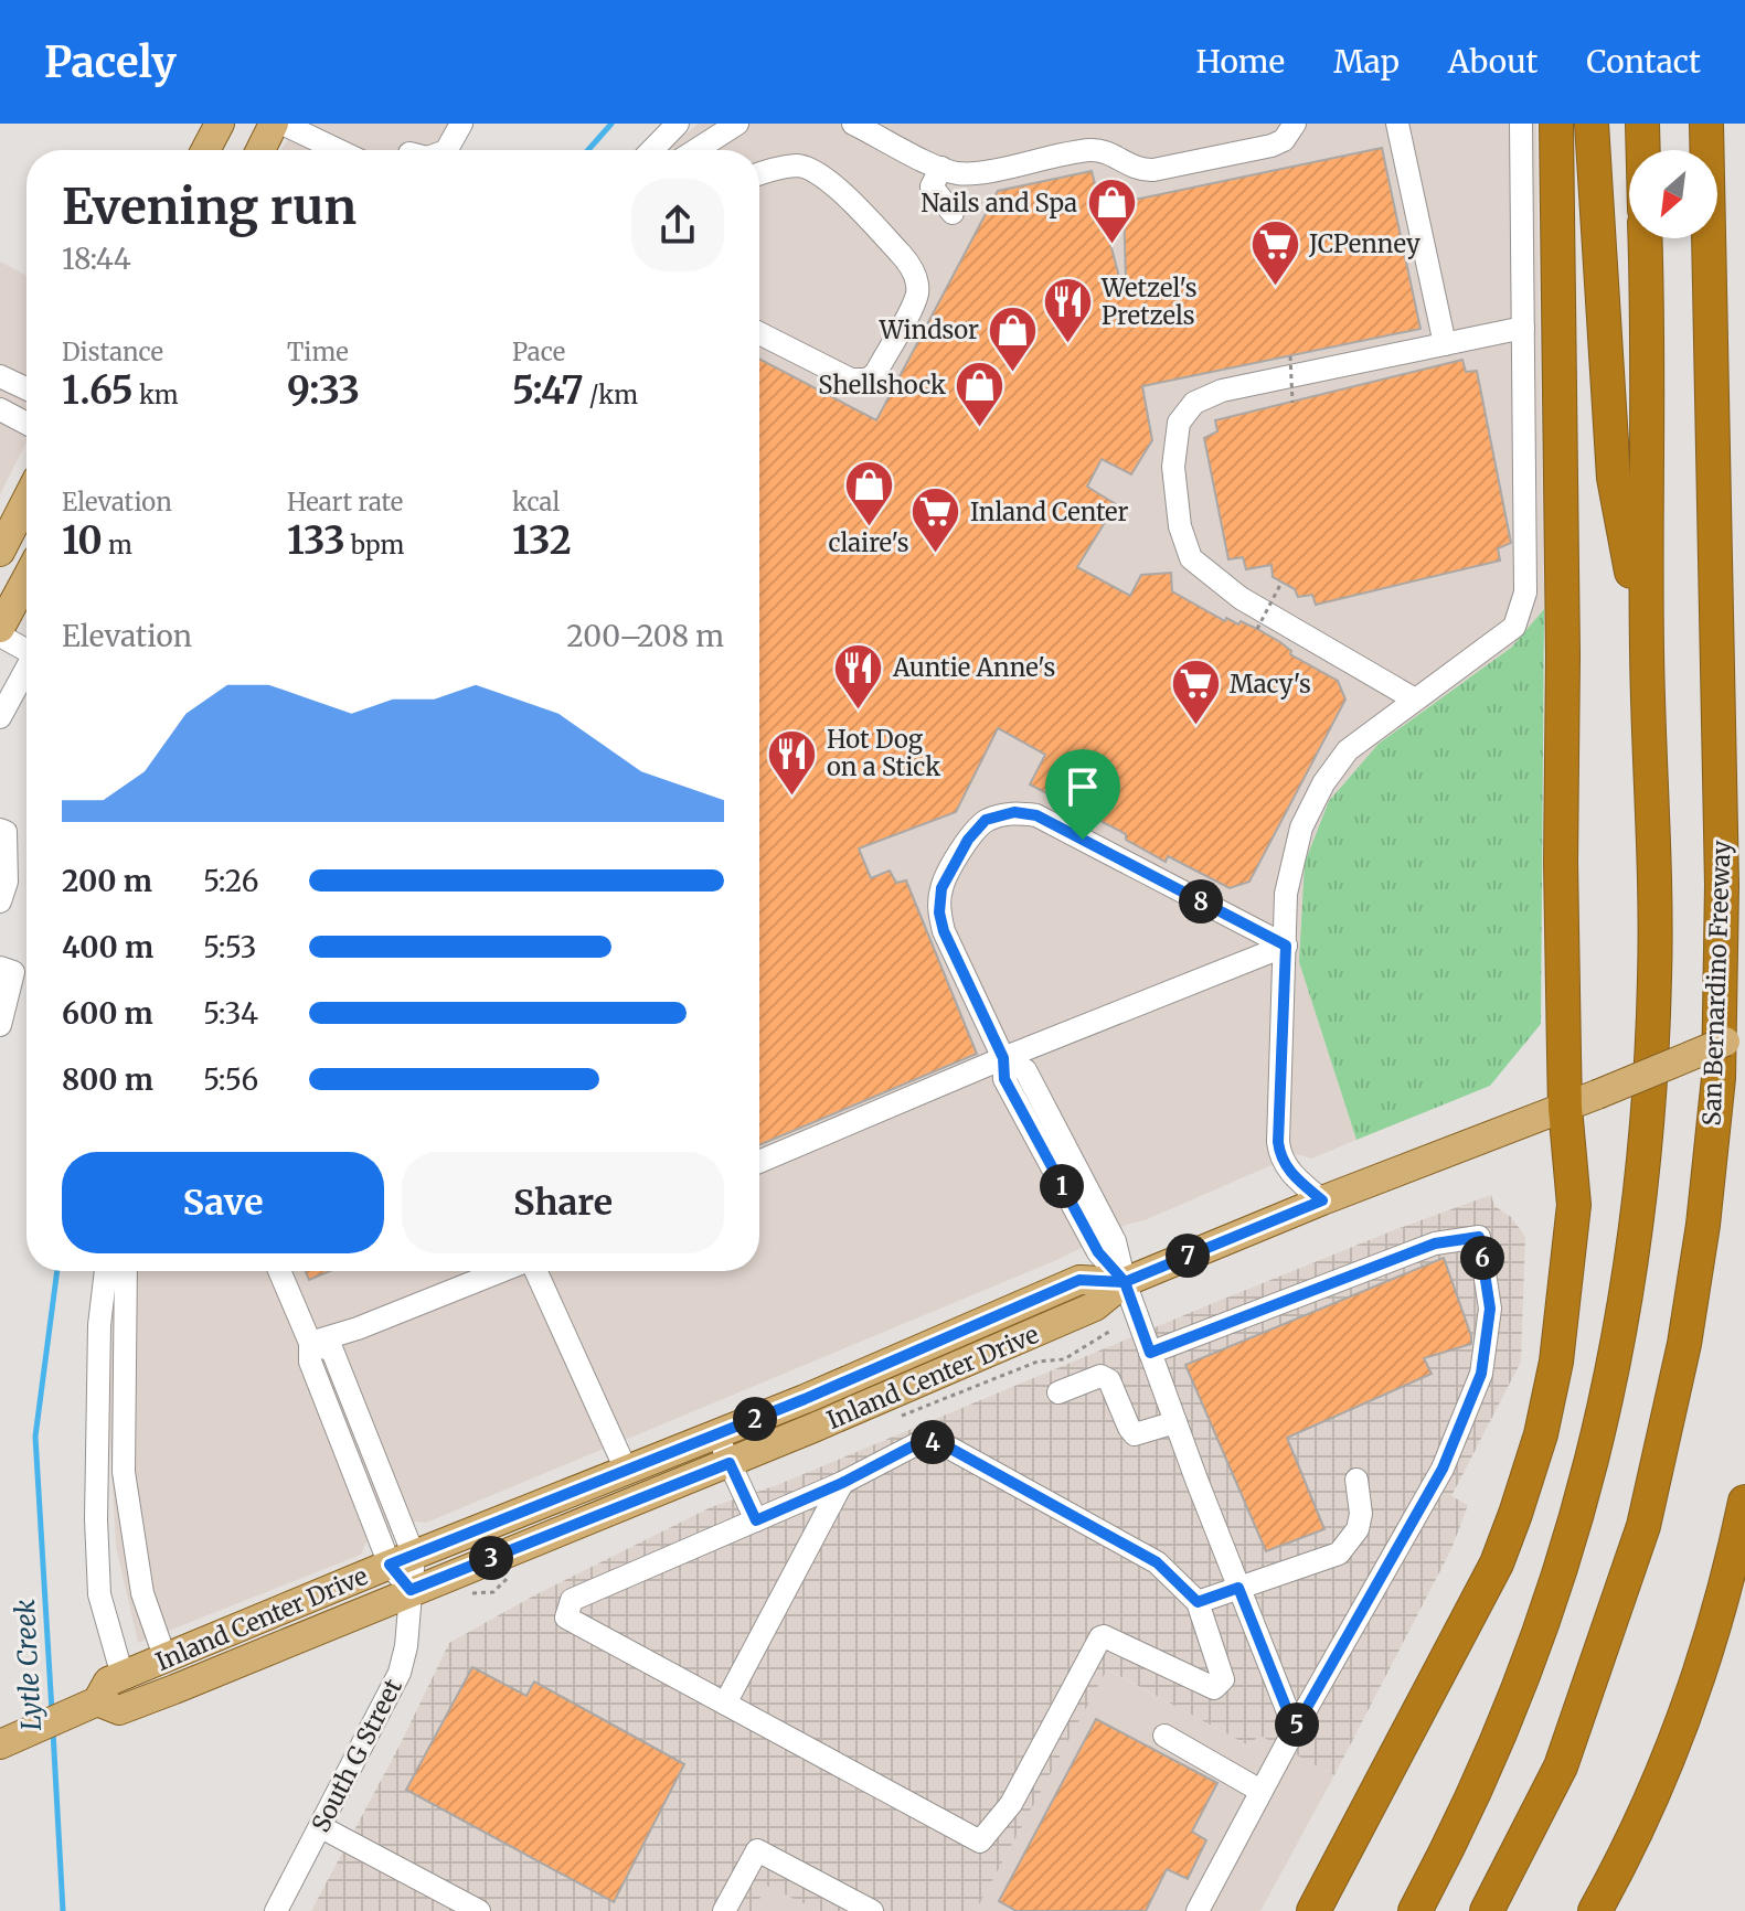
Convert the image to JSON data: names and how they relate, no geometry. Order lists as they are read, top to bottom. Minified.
{"streets":{"highway":["San Bernardino Freeway"],"main road":["Inland Center Drive"],"street":["South G Street"]},"crossings":[["Inland Center Drive","South G Street"]],"water":["Lytle Creek"],"places":{"shop":["Nails and Spa","Windsor","Shellshock","claire's"],"supermarket":["JCPenney","Inland Center","Macy's"],"restaurant":["Wetzel's Pretzels","Auntie Anne's","Hot Dog on a Stick"]},"north":"bottom left","page":{"header":"Pacely","nav":["Home","Map","About","Contact"],"heading":["Evening run","18:44"],"stats":[["Distance","1.65 km"],["Time","9:33"],["Pace","5:47 /km"],["Elevation","10 m"],["Heart rate","133 bpm"],["kcal","132"]],"chart":["Elevation","200–208 m"],"list":[{"name":"200 m","note":"5:26"},{"name":"400 m","note":"5:53"},{"name":"600 m","note":"5:34"},{"name":"800 m","note":"5:56"}],"pins":["8","1","7","6","2","4","3","5"],"buttons":["Save","Share"]}}
